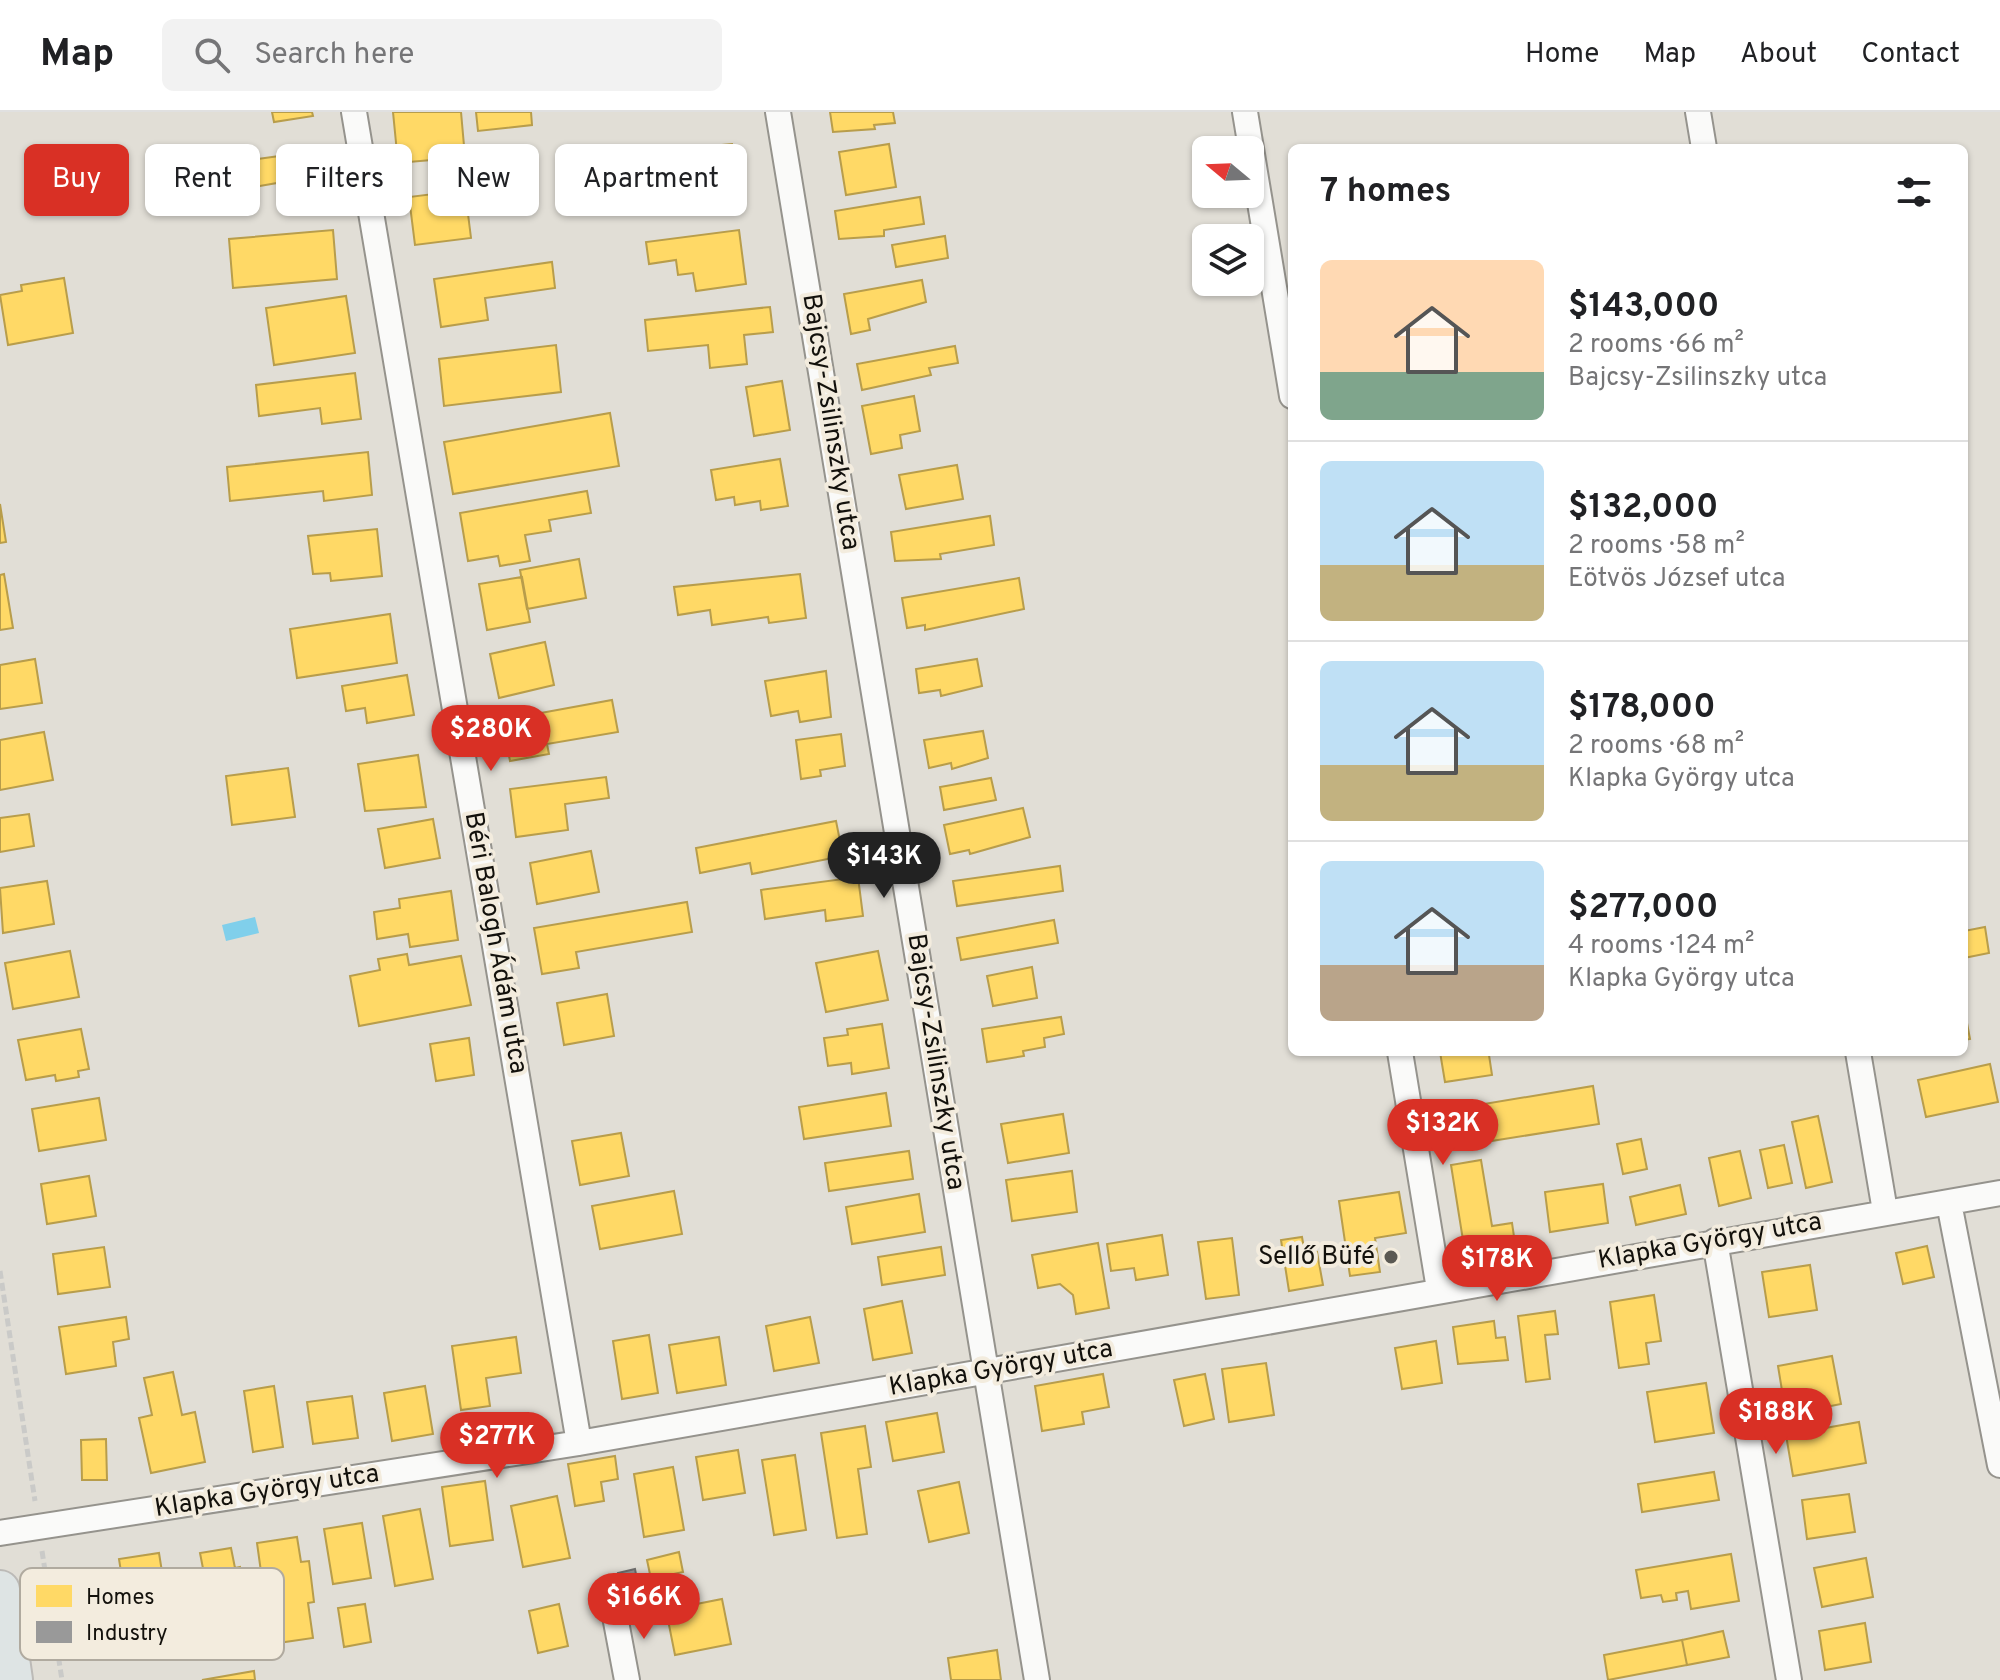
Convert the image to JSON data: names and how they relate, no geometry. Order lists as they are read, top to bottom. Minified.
{"streets":{"street":["Bajcsy-Zsilinszky utca","Béri Balogh Ádám utca","Klapka György utca"]},"crossings":[["Bajcsy-Zsilinszky utca","Klapka György utca"],["Béri Balogh Ádám utca","Klapka György utca"]],"places":["Sellő Büfé"],"legend":["Homes","Industry"],"north":"left","page":{"header":"Map","search":"Search here","nav":["Home","Map","About","Contact"],"chip":["Buy","Rent","Filters","New","Apartment"],"heading":"7 homes","list":[{"name":"$143,000","note":"2 rooms · 66 m² · Bajcsy-Zsilinszky utca"},{"name":"$132,000","note":"2 rooms · 58 m² · Eötvös József utca"},{"name":"$178,000","note":"2 rooms · 68 m² · Klapka György utca"},{"name":"$277,000","note":"4 rooms · 124 m² · Klapka György utca"}],"price":["$280K","$143K","$132K","$178K","$188K","$277K","$166K"]}}
